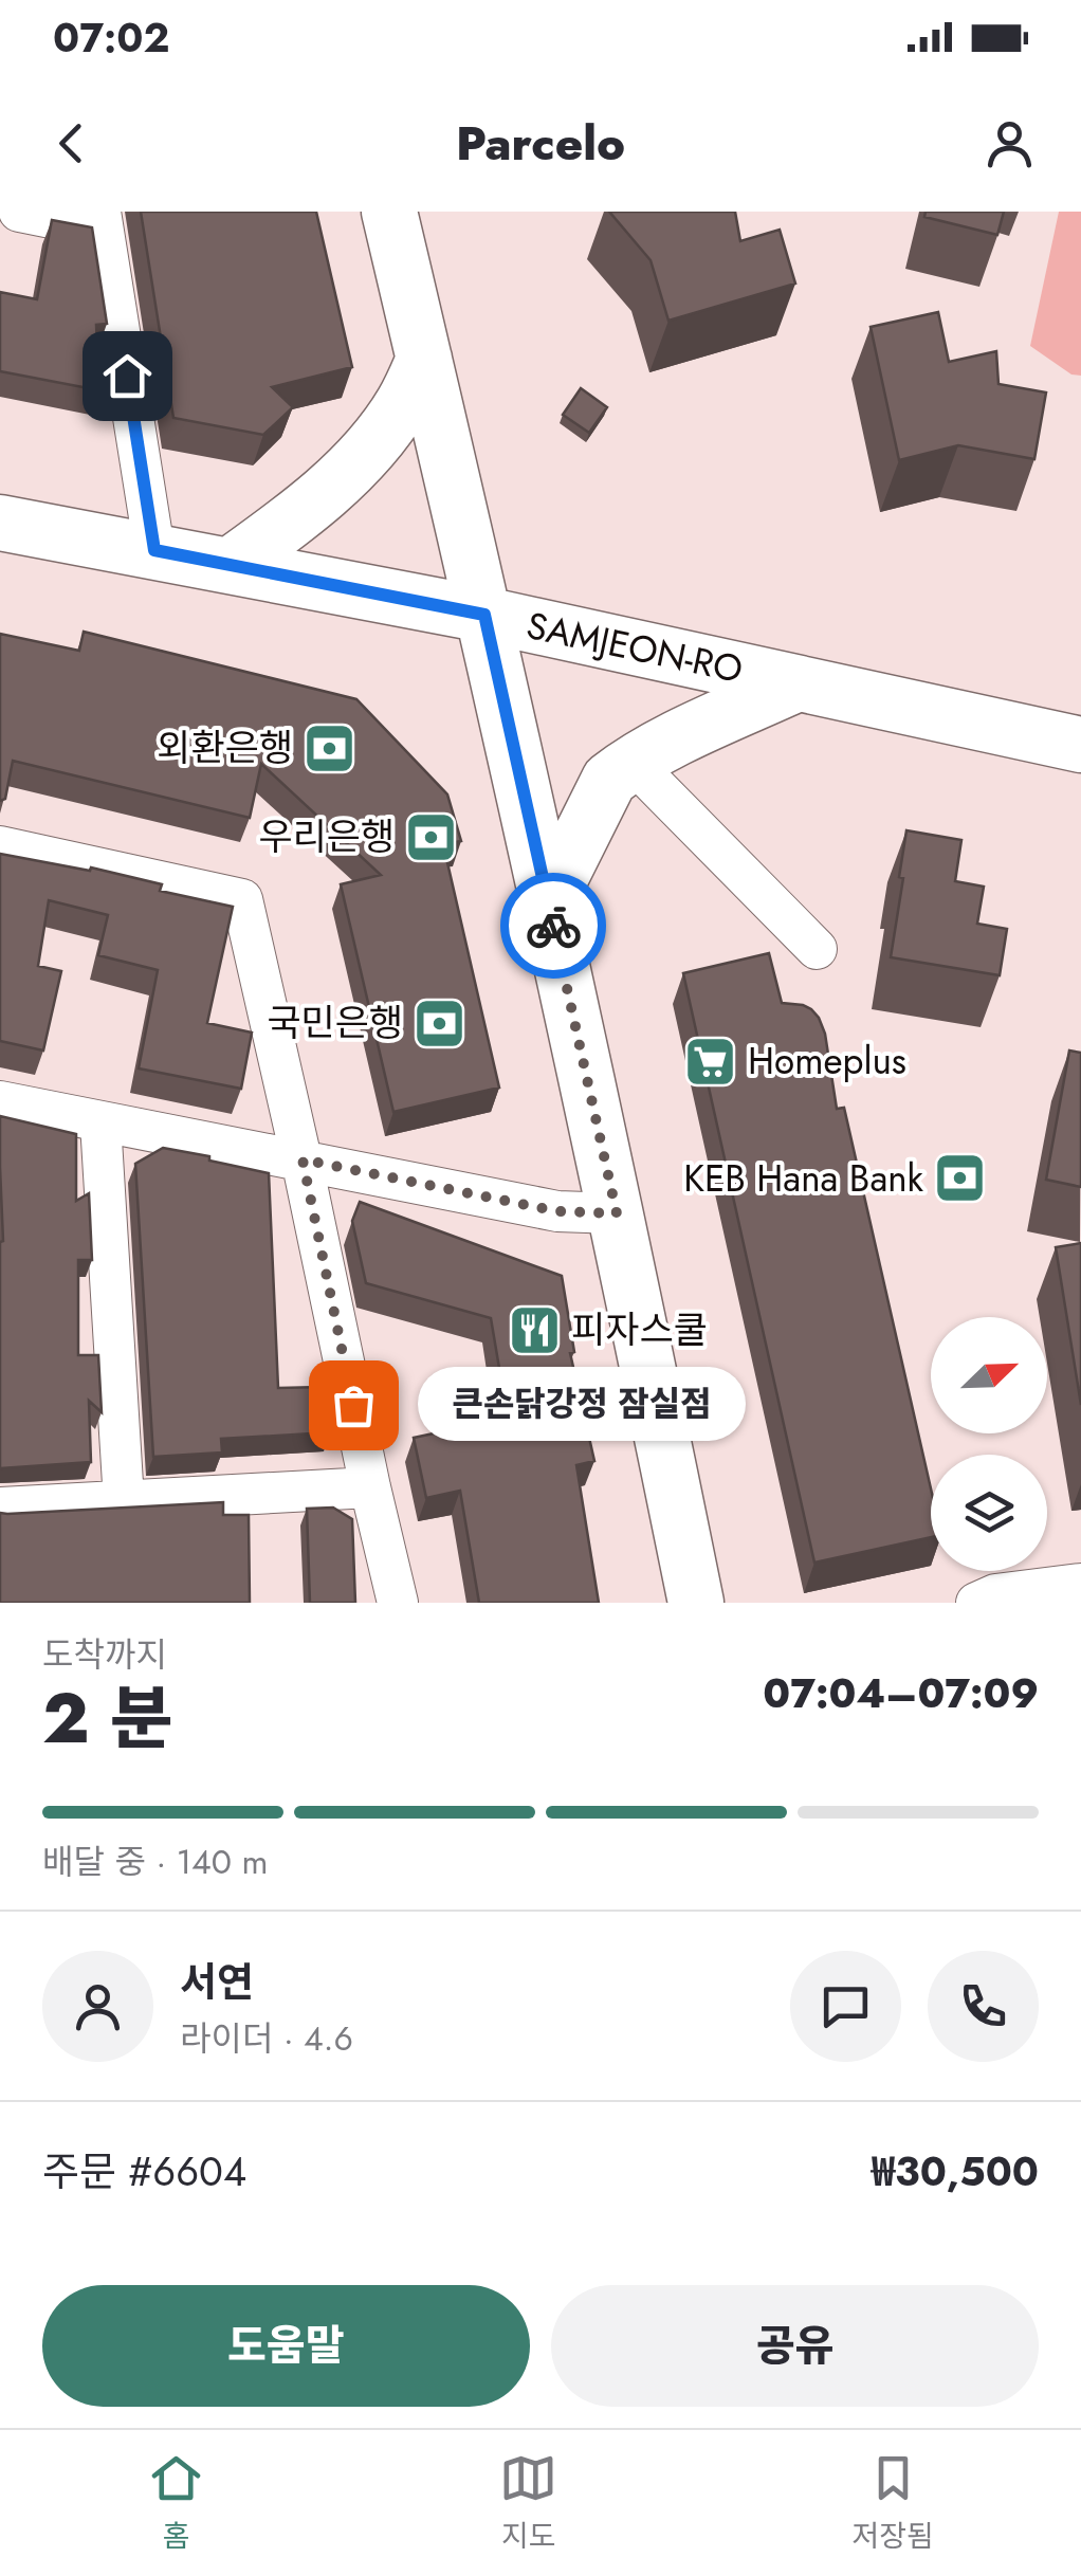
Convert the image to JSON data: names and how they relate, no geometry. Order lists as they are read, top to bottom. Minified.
{"streets":{"main road":["SAMJEON-RO"]},"places":{"bank":["외환은행","우리은행","국민은행","KEB Hana Bank"],"supermarket":["Homeplus"],"restaurant":["피자스쿨"],"other":["큰손닭강정 잠실점"]},"north":"top right","page":{"status":"07:02","header":"Parcelo","bubble":"큰손닭강정 잠실점","heading":["2 분","도착까지","07:04–07:09"],"panel":["서연","라이더 · 4.6","주문 #6604","₩30,500"],"bar":"배달 중 · 140 m","buttons":["도움말","공유"],"tabs":["홈","지도","저장됨"]}}
